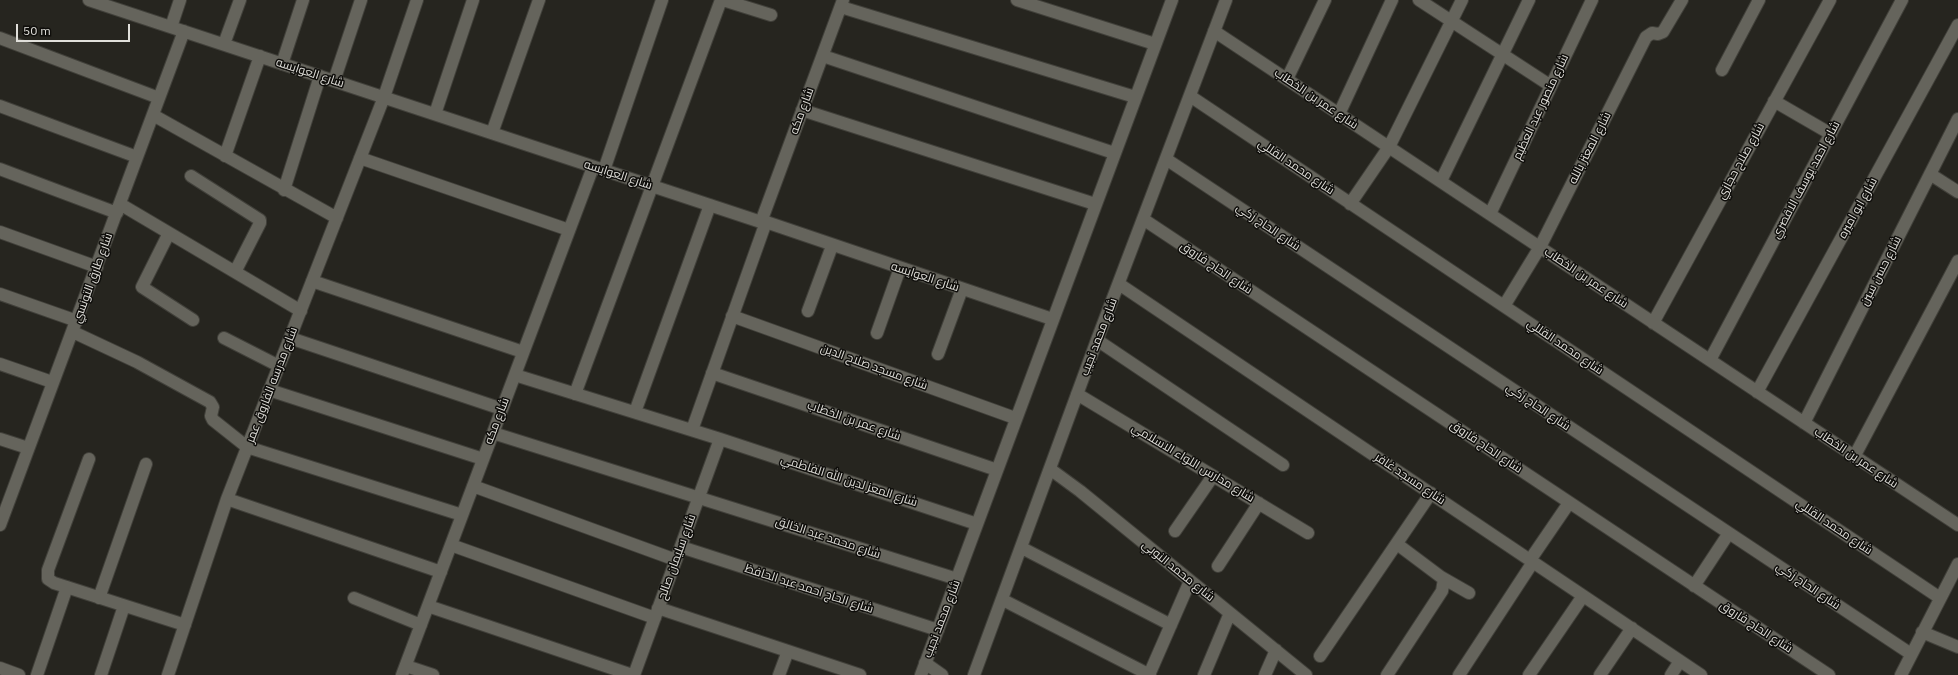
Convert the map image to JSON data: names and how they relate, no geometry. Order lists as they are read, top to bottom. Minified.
{"streets":{"street":["شارع العوايسه","شارع عمر بن الخطاب","شارع منصور عبد العظيم","شارع مكه","شارع المعتز بالله","شارع صلاح حجازي","شارع محمد القللي","شارع احمد يوسف الاقصري","شارع ابو اميره","شارع الحاج زكي","شارع الحاج فاروق","شارع حسن سين","شارع طارق التونسي","شارع محمد نجيب","شارع مسجد صلاح الدين","شارع مدرسه الفاروق عمر","شارع مدارس اللواء الاسلامي","شارع مسجد غافر","شارع المعز لدين الله الفاطمي","شارع محمد عبد الخالق","شارع سليمان صالح","شارع محمد النوبي","شارع الحاج احمد عبد الحافظ"]},"crossings":[["شارع العوايسه","شارع مكه"],["شارع العوايسه","شارع طارق التونسي"],["شارع العوايسه","شارع محمد نجيب"],["شارع العوايسه","شارع مدرسه الفاروق عمر"],["شارع عمر بن الخطاب","شارع منصور عبد العظيم"],["شارع عمر بن الخطاب","شارع مكه"],["شارع عمر بن الخطاب","شارع المعتز بالله"],["شارع عمر بن الخطاب","شارع صلاح حجازي"],["شارع عمر بن الخطاب","شارع احمد يوسف الاقصري"],["شارع عمر بن الخطاب","شارع ابو اميره"],["شارع عمر بن الخطاب","شارع حسن سين"],["شارع عمر بن الخطاب","شارع محمد نجيب"],["شارع مكه","شارع مسجد صلاح الدين"],["شارع مكه","شارع المعز لدين الله الفاطمي"],["شارع مكه","شارع محمد عبد الخالق"],["شارع المعتز بالله","شارع محمد القللي"],["شارع محمد القللي","شارع محمد نجيب"],["شارع الحاج زكي","شارع محمد نجيب"],["شارع الحاج فاروق","شارع محمد نجيب"],["شارع محمد نجيب","شارع مسجد صلاح الدين"],["شارع محمد نجيب","شارع مدارس اللواء الاسلامي"],["شارع محمد نجيب","شارع مسجد غافر"],["شارع محمد نجيب","شارع المعز لدين الله الفاطمي"],["شارع محمد نجيب","شارع محمد عبد الخالق"],["شارع محمد نجيب","شارع محمد النوبي"],["شارع محمد نجيب","شارع الحاج احمد عبد الحافظ"],["شارع المعز لدين الله الفاطمي","شارع سليمان صالح"],["شارع محمد عبد الخالق","شارع سليمان صالح"],["شارع سليمان صالح","شارع الحاج احمد عبد الحافظ"]],"scale_bar":"50 m"}
